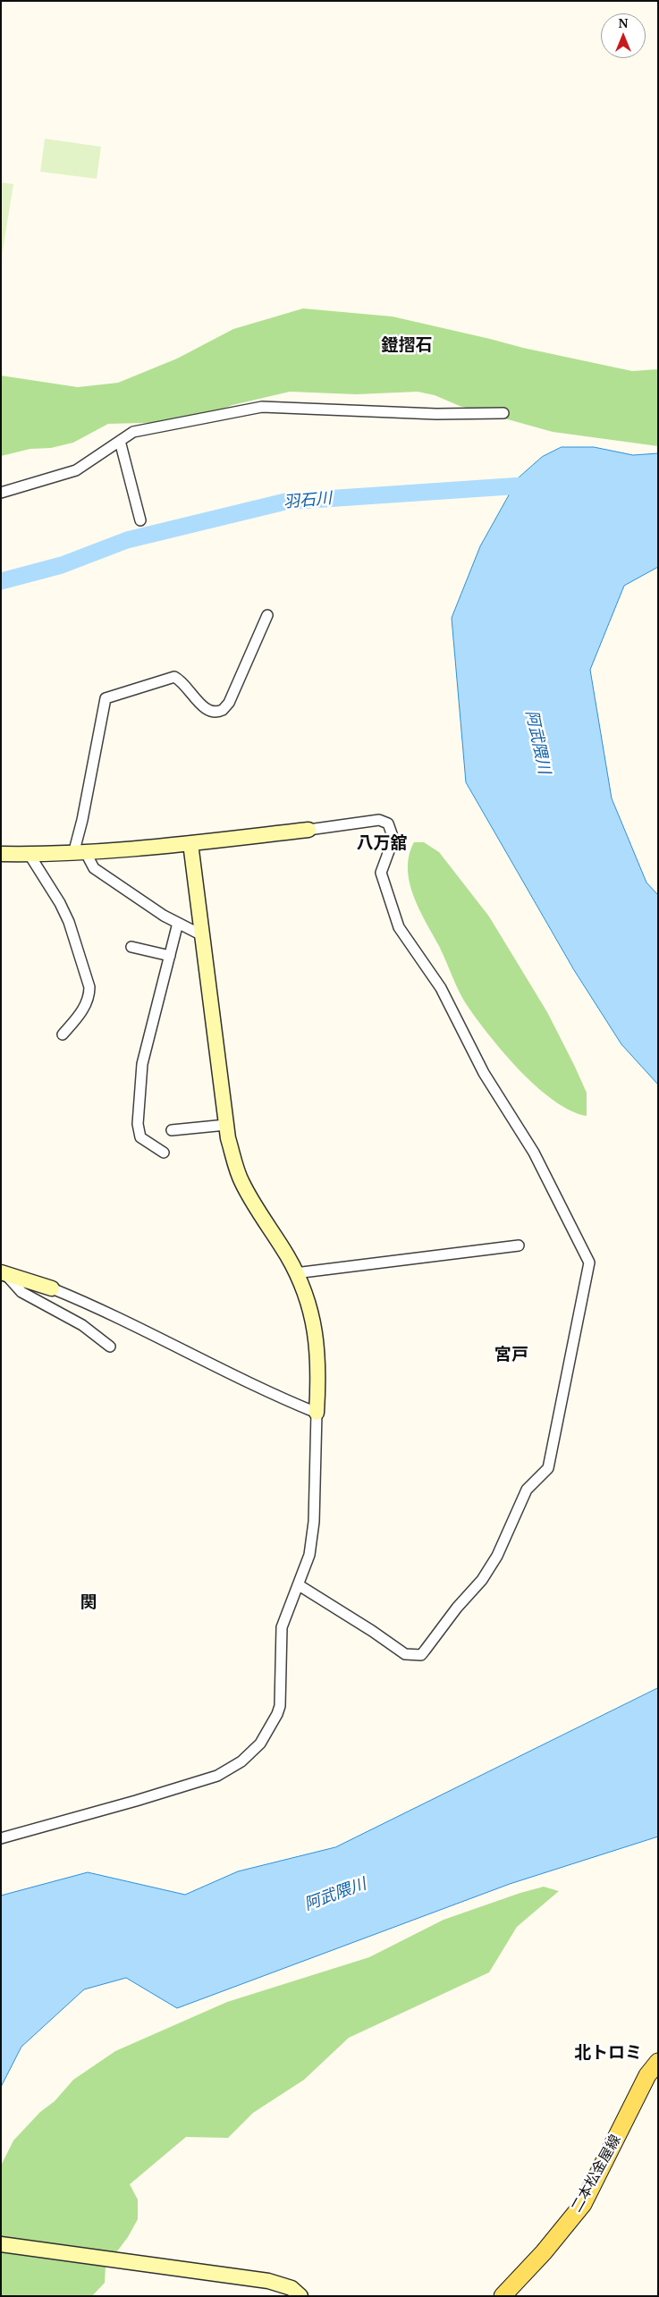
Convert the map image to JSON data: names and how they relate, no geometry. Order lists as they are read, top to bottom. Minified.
{"streets":{"main road":["二本松金屋線"]},"districts":["鐙摺石","八万舘","宮戸","関","北トロミ"],"water":["羽石川","阿武隈川"],"north":"top"}
